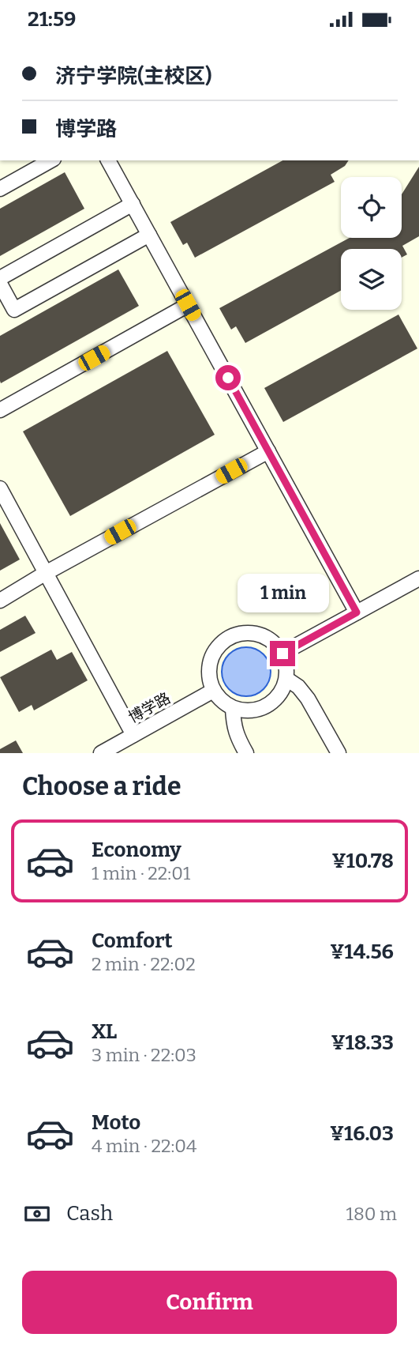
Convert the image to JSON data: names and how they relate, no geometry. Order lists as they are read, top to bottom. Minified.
{"streets":{"street":["博学路"]},"page":{"status":"21:59","banner":["济宁学院(主校区)","博学路"],"bubble":"1 min","heading":"Choose a ride","list":[{"name":"Economy","note":"1 min · 22:01","value":"¥10.78"},{"name":"Comfort","note":"2 min · 22:02","value":"¥14.56"},{"name":"XL","note":"3 min · 22:03","value":"¥18.33"},{"name":"Moto","note":"4 min · 22:04","value":"¥16.03"}],"pay":["Cash","180 m"],"buttons":"Confirm"}}
